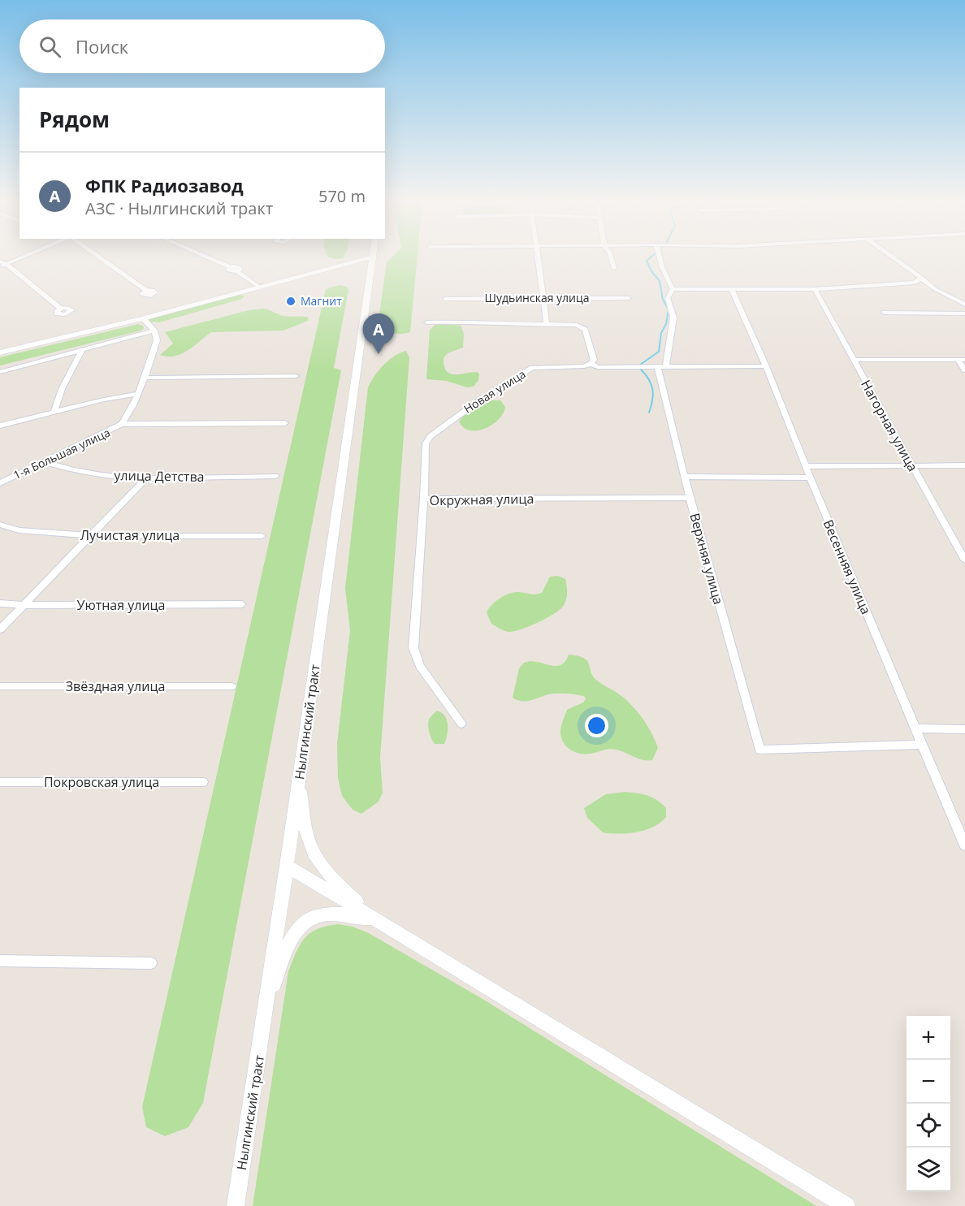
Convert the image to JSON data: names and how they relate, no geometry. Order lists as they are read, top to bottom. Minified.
{"streets":{"main road":["Нылгинский тракт"],"street":["Шудьинская улица","Новая улица","Нагорная улица","1-я Большая улица","улица Детства","Окружная улица","Лучистая улица","Верхняя улица","Весенняя улица","Уютная улица","Звёздная улица","Покровская улица"]},"crossings":[["Новая улица","Окружная улица"],["Новая улица","Верхняя улица"],["Новая улица","Весенняя улица"],["1-я Большая улица","улица Детства"],["Окружная улица","Верхняя улица"],["Верхняя улица","Весенняя улица"]],"places":["Магнит"],"page":{"search":"Поиск","heading":"Рядом","list":[{"mark":"A","name":"ФПК Радиозавод","note":"АЗС · Нылгинский тракт","value":"570 m"}],"pins":"A","map_buttons":["+","−"]}}
